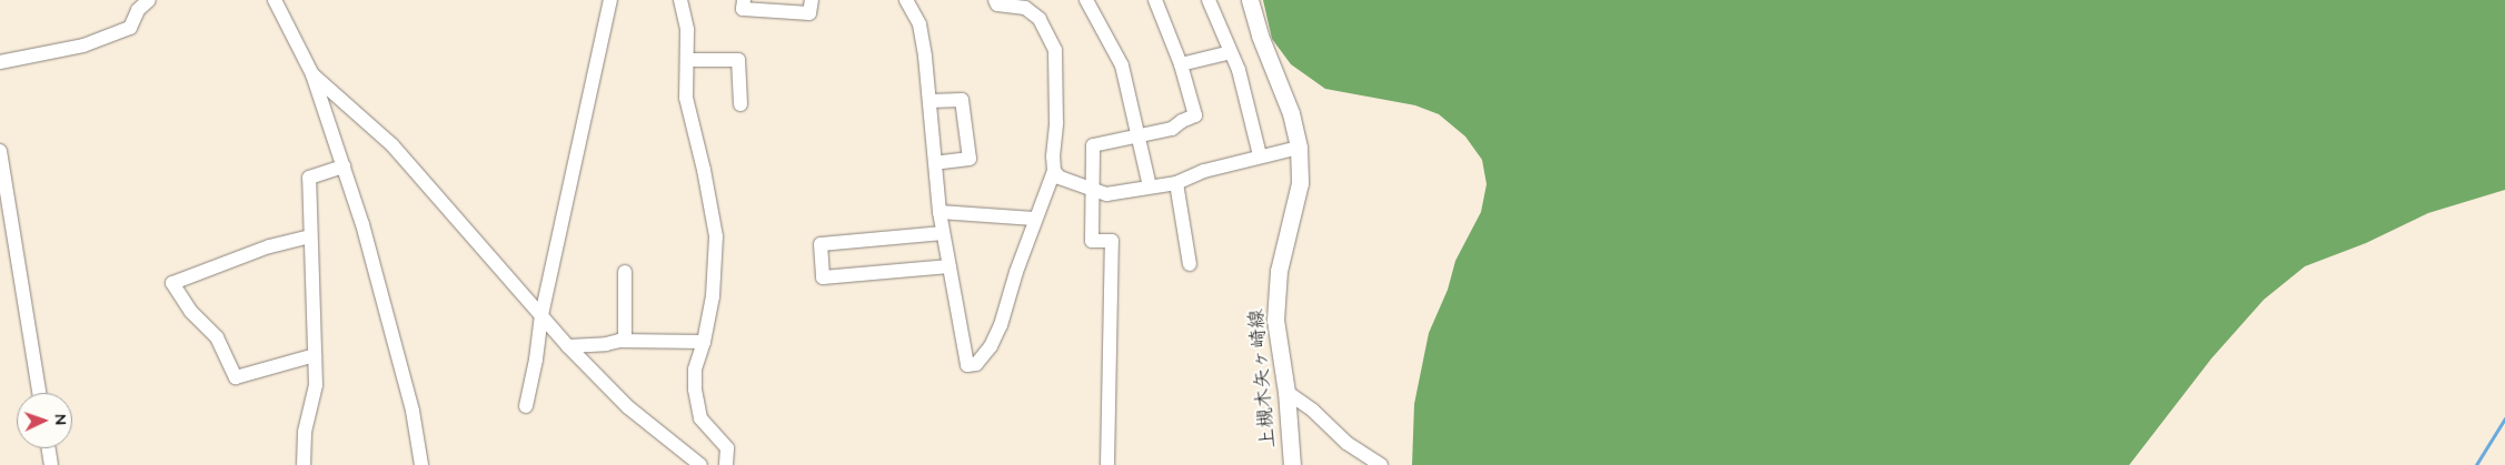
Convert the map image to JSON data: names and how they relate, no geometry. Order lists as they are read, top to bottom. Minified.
{"streets":{"main road":["上槻木矢ヶ崎線"]},"north":"right"}
